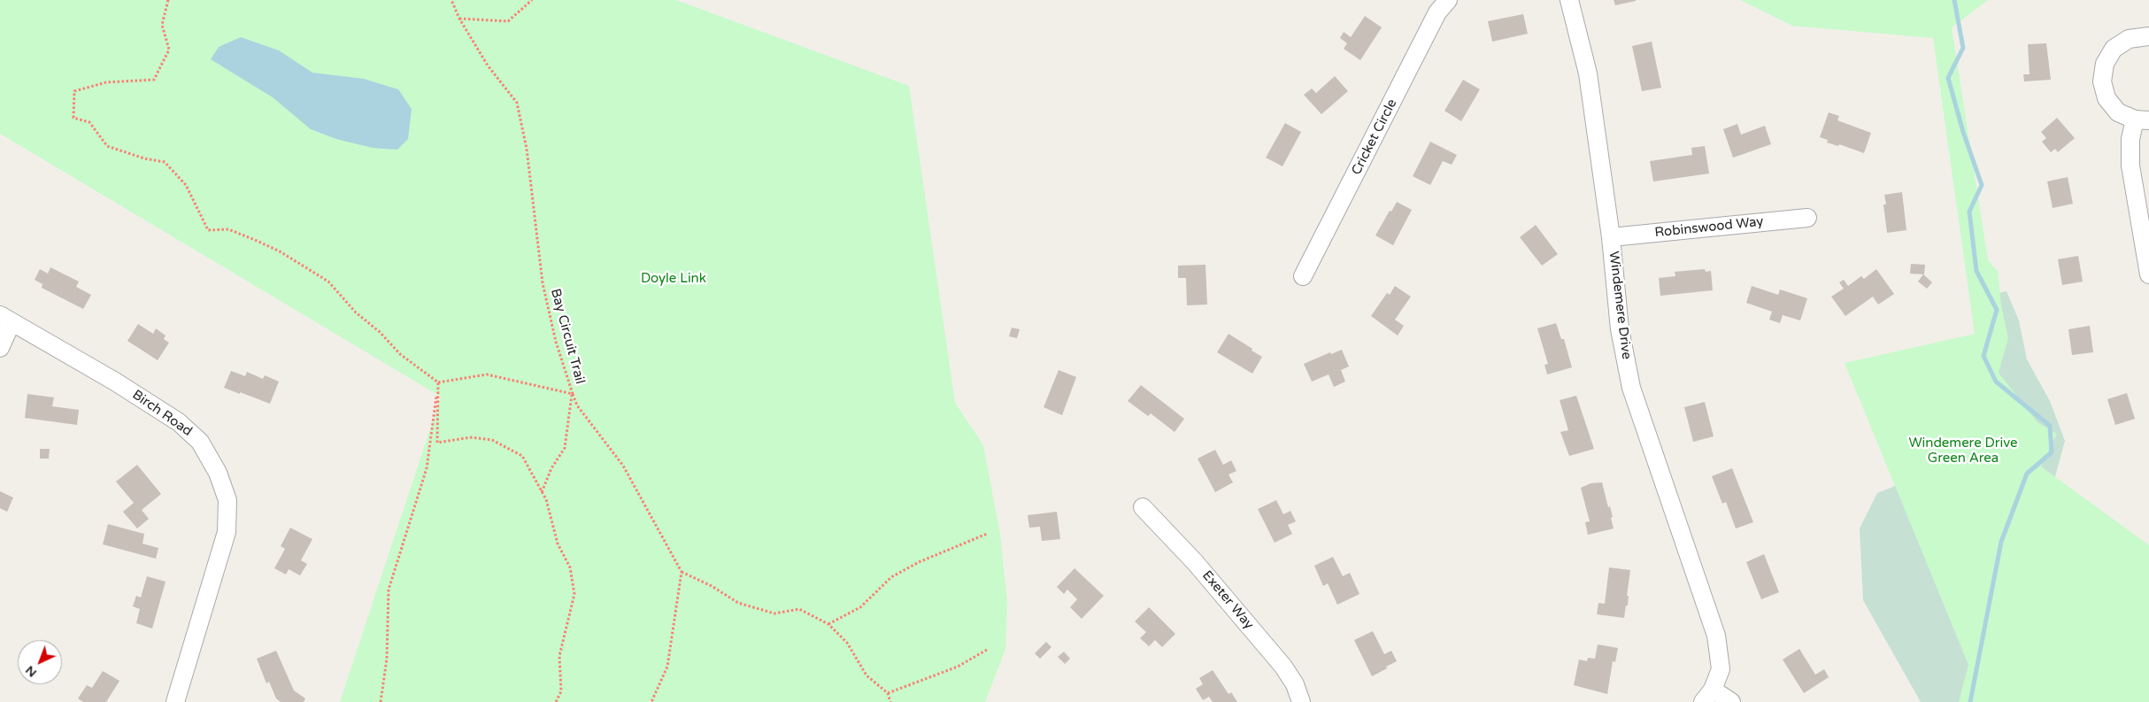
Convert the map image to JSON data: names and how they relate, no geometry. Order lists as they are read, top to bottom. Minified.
{"streets":{"street":["Cricket Circle","Robinswood Way","Windemere Drive","Birch Road","Exeter Way"],"path":["Bay Circuit Trail"]},"crossings":[["Robinswood Way","Windemere Drive"]],"parks":["Doyle Link","Windemere Drive Green Area"],"north":"bottom left"}
